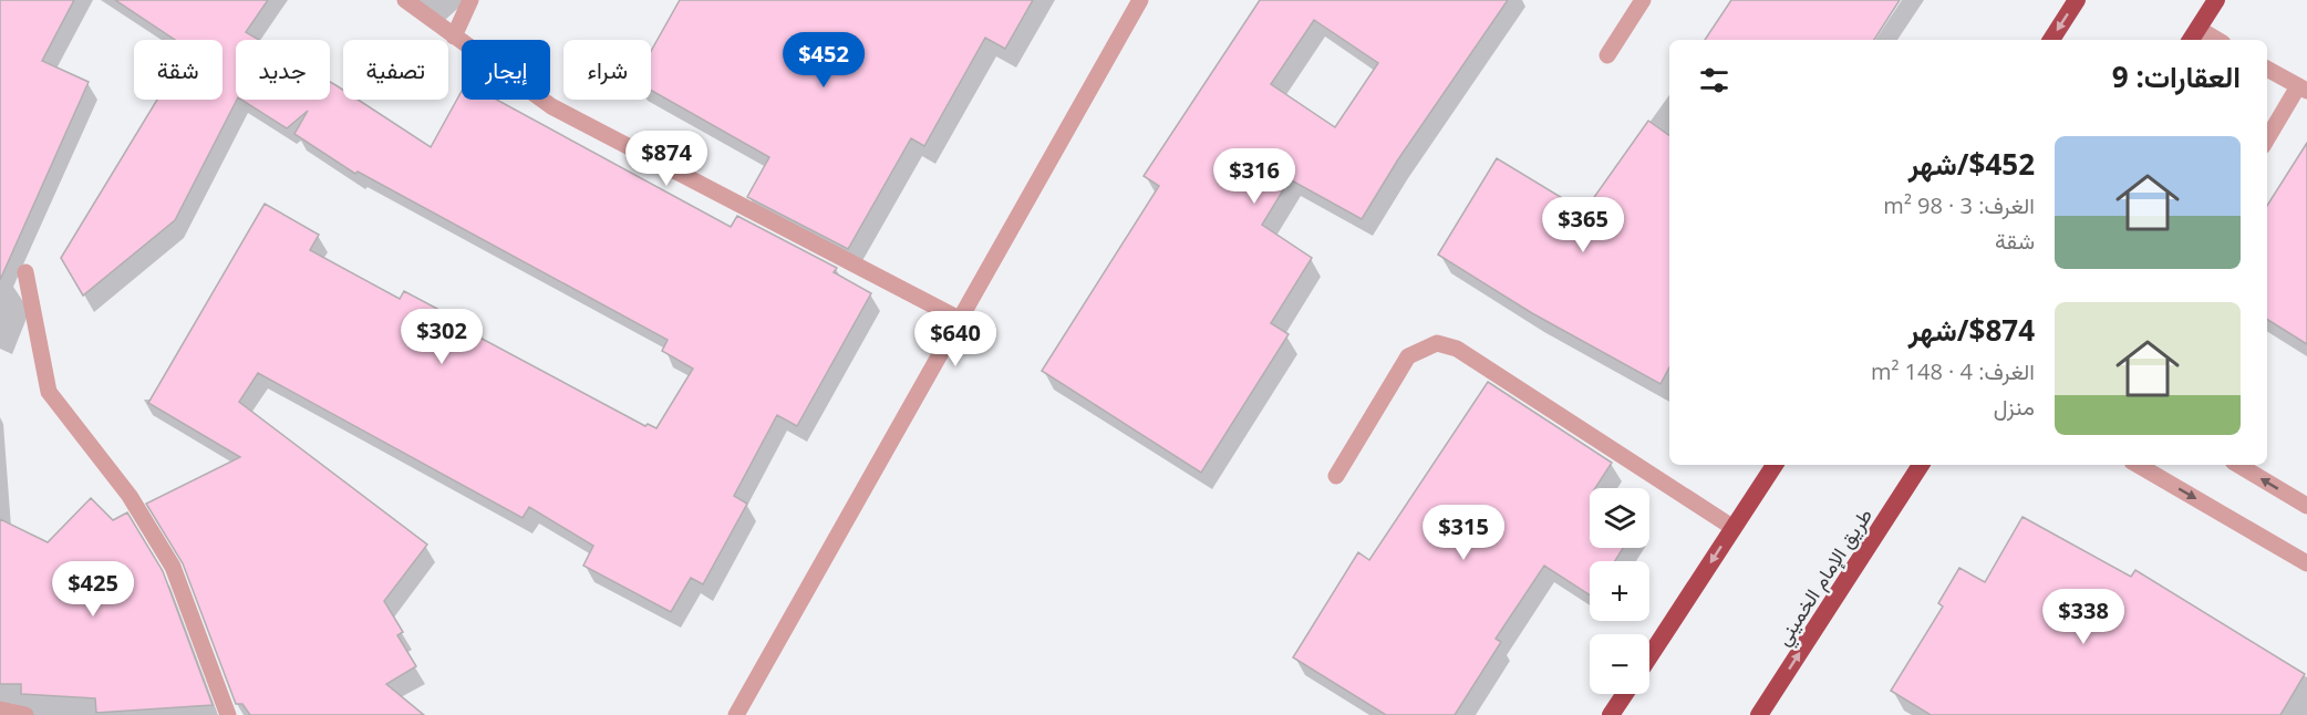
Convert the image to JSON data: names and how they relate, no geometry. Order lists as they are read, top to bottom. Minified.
{"streets":{"highway":["طريق الإمام الخميني"]},"page":{"price":["$452","$874","$316","$365","$302","$640","$315","$425","$338"],"chip":["شراء","إيجار","تصفية","جديد","شقة"],"heading":"العقارات: 9","list":[{"name":"$452/شهر","note":"الغرف: 3 · 98 m² · شقة"},{"name":"$874/شهر","note":"الغرف: 4 · 148 m² · منزل"}],"map_buttons":["+","−"]}}
